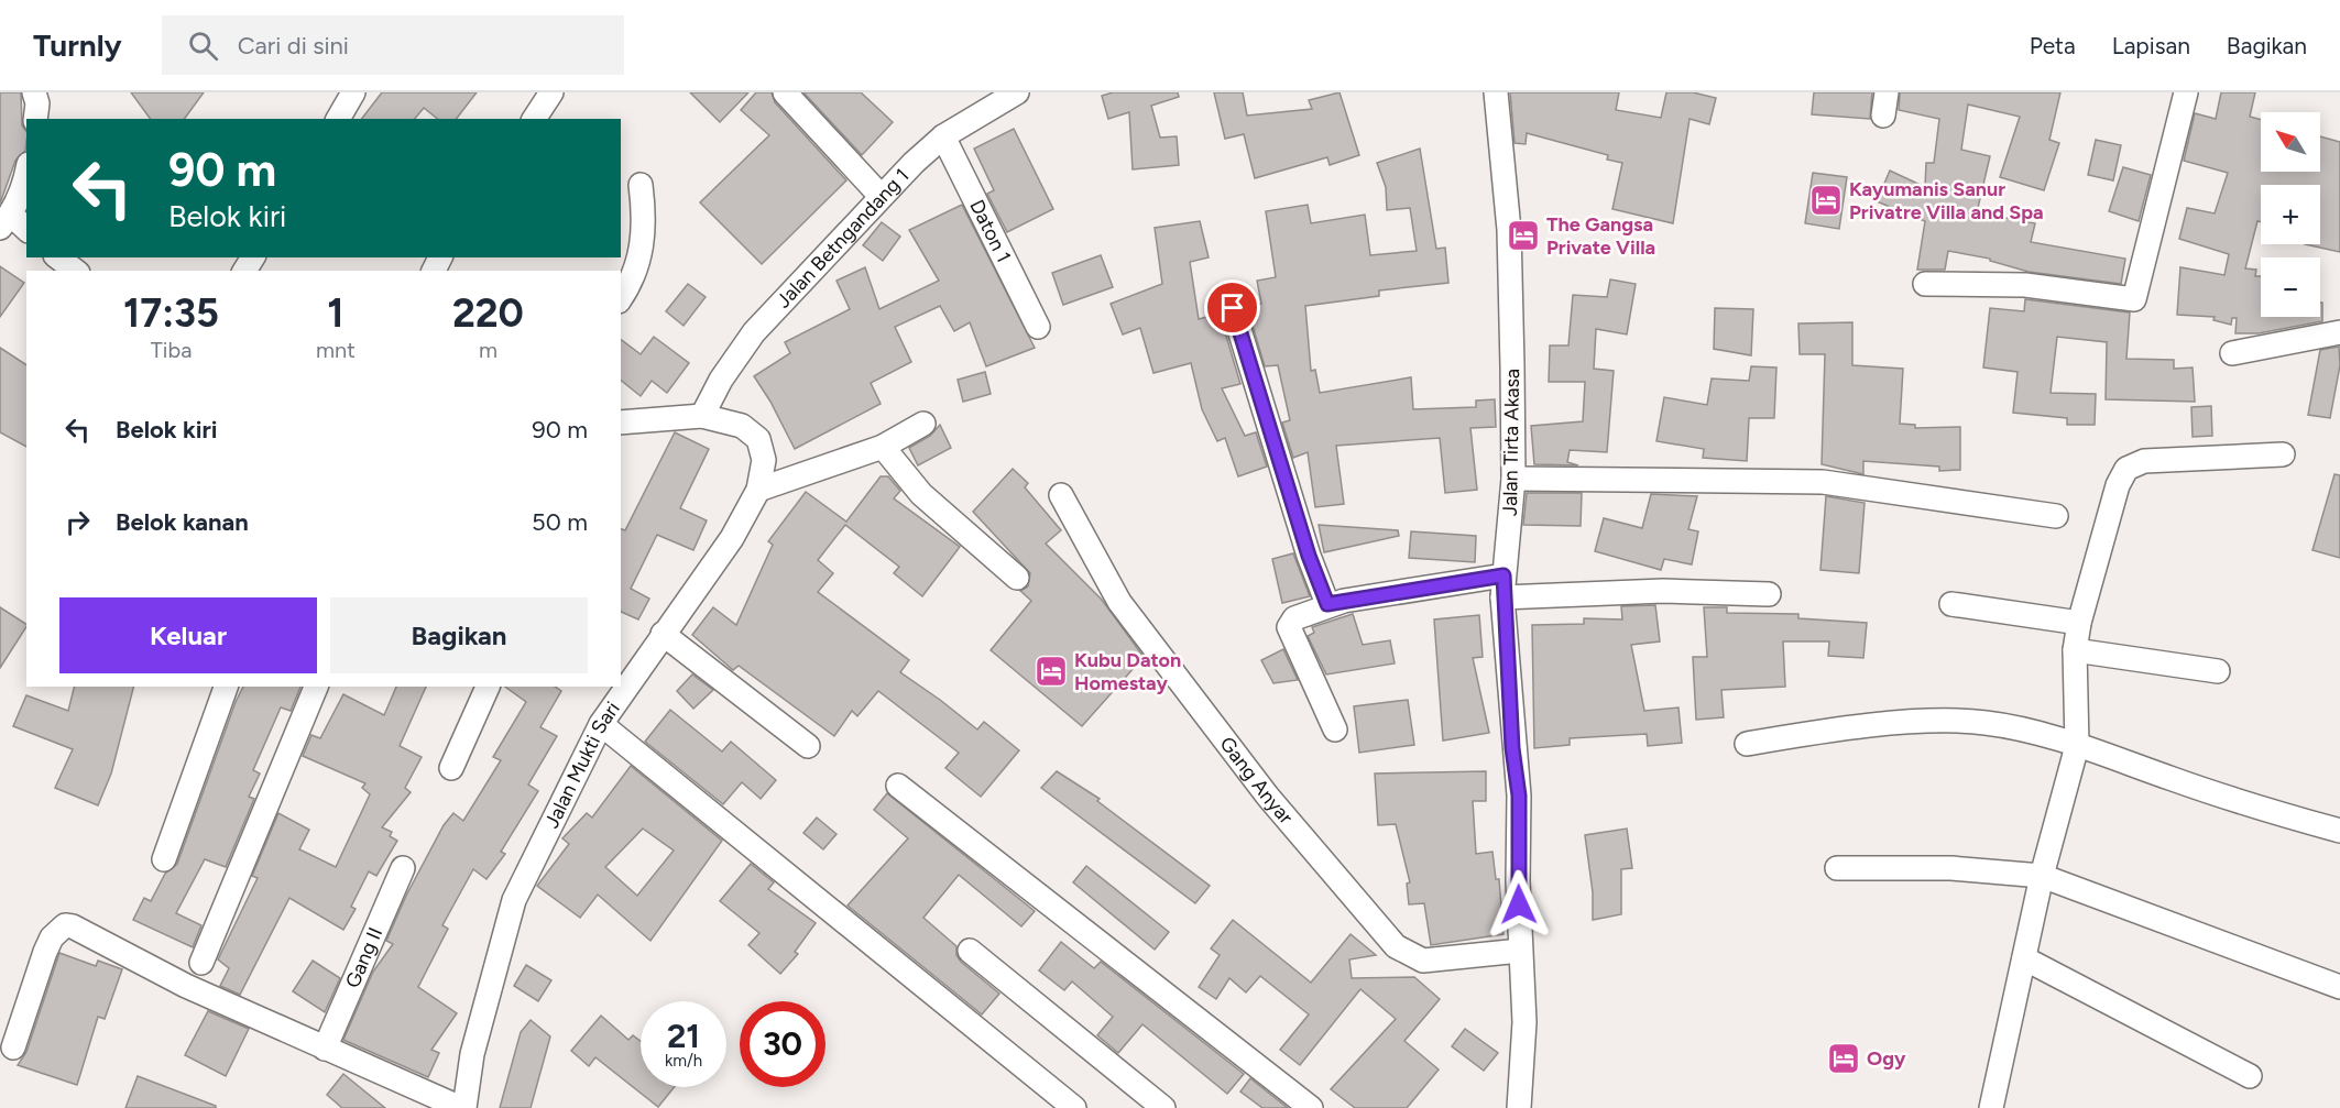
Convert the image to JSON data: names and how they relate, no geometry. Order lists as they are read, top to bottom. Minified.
{"streets":{"street":["Daton 1","Jalan Betngandang 1","Jalan Tirta Akasa","Jalan Mukti Sari","Gang Anyar","Gang II"]},"crossings":[["Daton 1","Jalan Betngandang 1"],["Jalan Betngandang 1","Jalan Mukti Sari"],["Jalan Tirta Akasa","Gang Anyar"]],"places":{"hotel":["Kayumanis Sanur Privatre Villa and Spa","The Gangsa Private Villa","Kubu Daton Homestay","Ogy"]},"north":"top left","page":{"header":"Turnly","search":"Cari di sini","nav":["Peta","Lapisan","Bagikan"],"map_buttons":["+","−"],"turn":["90 m","Belok kiri"],"eta":["17:35","Tiba","1","mnt","220","m"],"list":[{"name":"Belok kiri","value":"90 m"},{"name":"Belok kanan","value":"50 m"}],"buttons":["Keluar","Bagikan"],"speed":"21 km/h","limit":"30"}}
